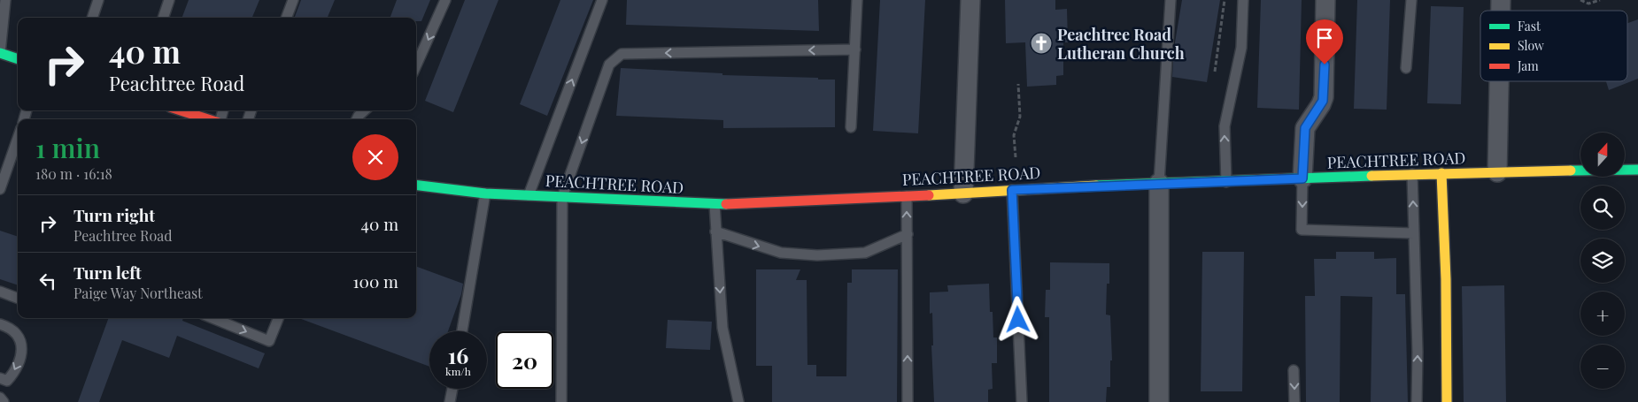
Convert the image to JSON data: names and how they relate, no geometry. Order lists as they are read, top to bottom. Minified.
{"streets":{"main road":["PEACHTREE ROAD"]},"places":{"church":["Peachtree Road Lutheran Church"]},"legend":["Fast","Slow","Jam"],"north":"top","page":{"turn":["40 m","Peachtree Road"],"heading":["1 min","180 m · 16:18"],"map_buttons":["+","−"],"list":[{"name":"Turn right","note":"Peachtree Road","value":"40 m"},{"name":"Turn left","note":"Paige Way Northeast","value":"100 m"}],"speed":"16 km/h","limit":"20"}}
